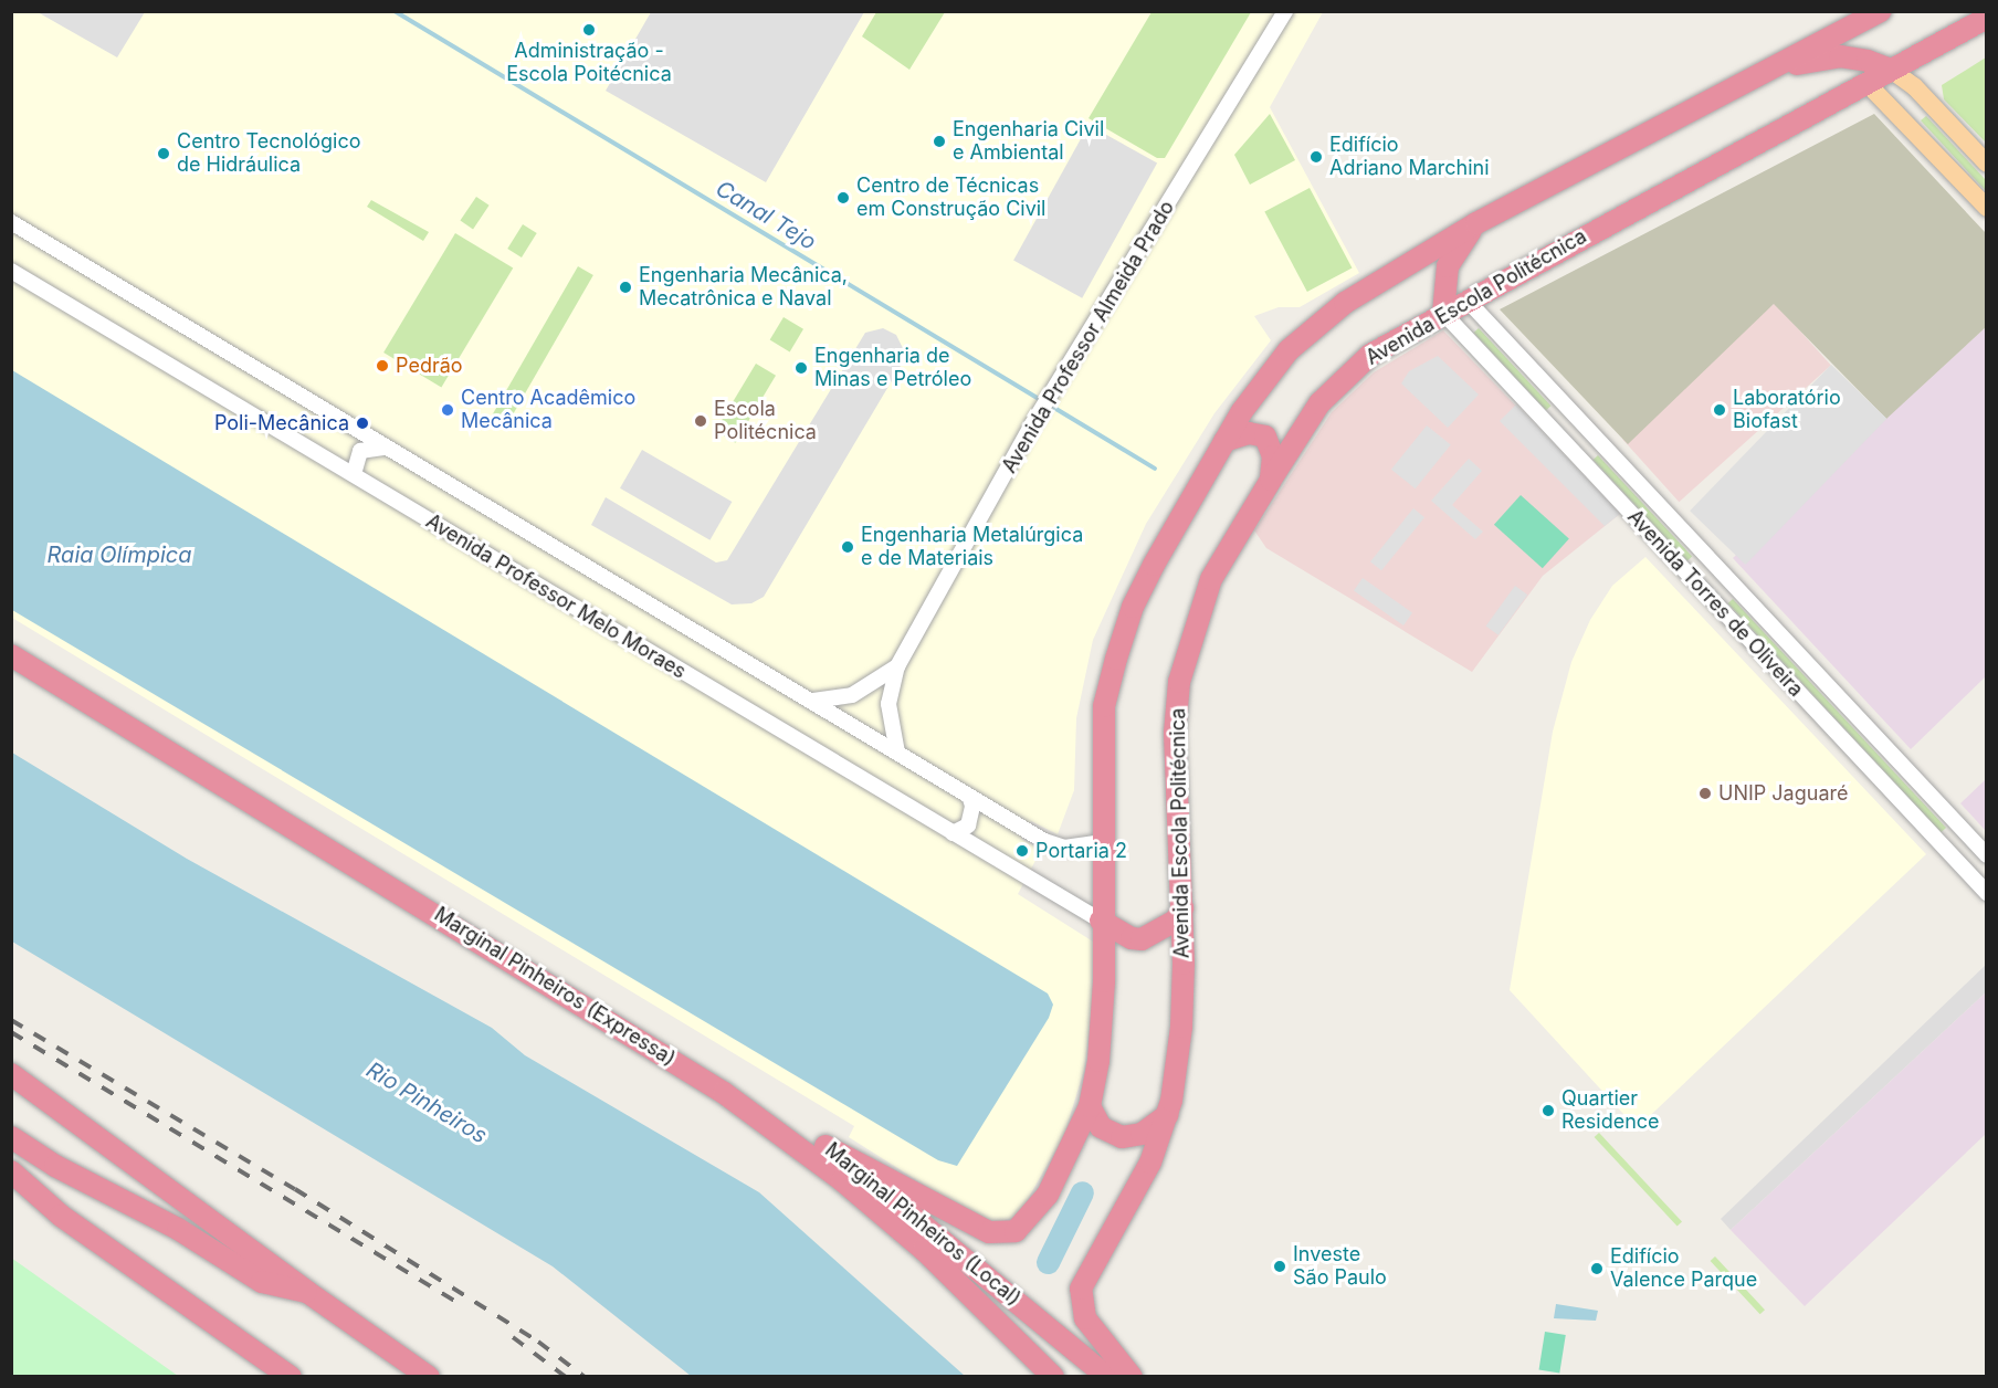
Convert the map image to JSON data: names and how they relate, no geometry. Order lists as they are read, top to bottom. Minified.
{"streets":{"highway":["Avenida Escola Politécnica","Marginal Pinheiros (Expressa)","Marginal Pinheiros (Local)"],"street":["Avenida Professor Almeida Prado","Avenida Professor Melo Moraes","Avenida Torres de Oliveira"]},"crossings":[["Avenida Escola Politécnica","Avenida Torres de Oliveira"],["Avenida Professor Almeida Prado","Avenida Professor Melo Moraes"],["Marginal Pinheiros (Expressa)","Marginal Pinheiros (Local)"]],"water":["Canal Tejo","Raia Olímpica","Rio Pinheiros"],"places":["Administração - Escola Poitécnica","Engenharia Civil e Ambiental","Centro Tecnológico de Hidráulica","Edifício Adriano Marchini","Centro de Técnicas em Construção Civil","Engenharia Mecânica, Mecatrônica e Naval","Pedrão","Engenharia de Minas e Petróleo","Centro Acadêmico Mecânica","Laboratório Biofast","Escola Politécnica","Poli-Mecânica","Engenharia Metalúrgica e de Materiais","UNIP Jaguaré","Portaria 2","Quartier Residence","Investe São Paulo","Edifício Valence Parque"]}
